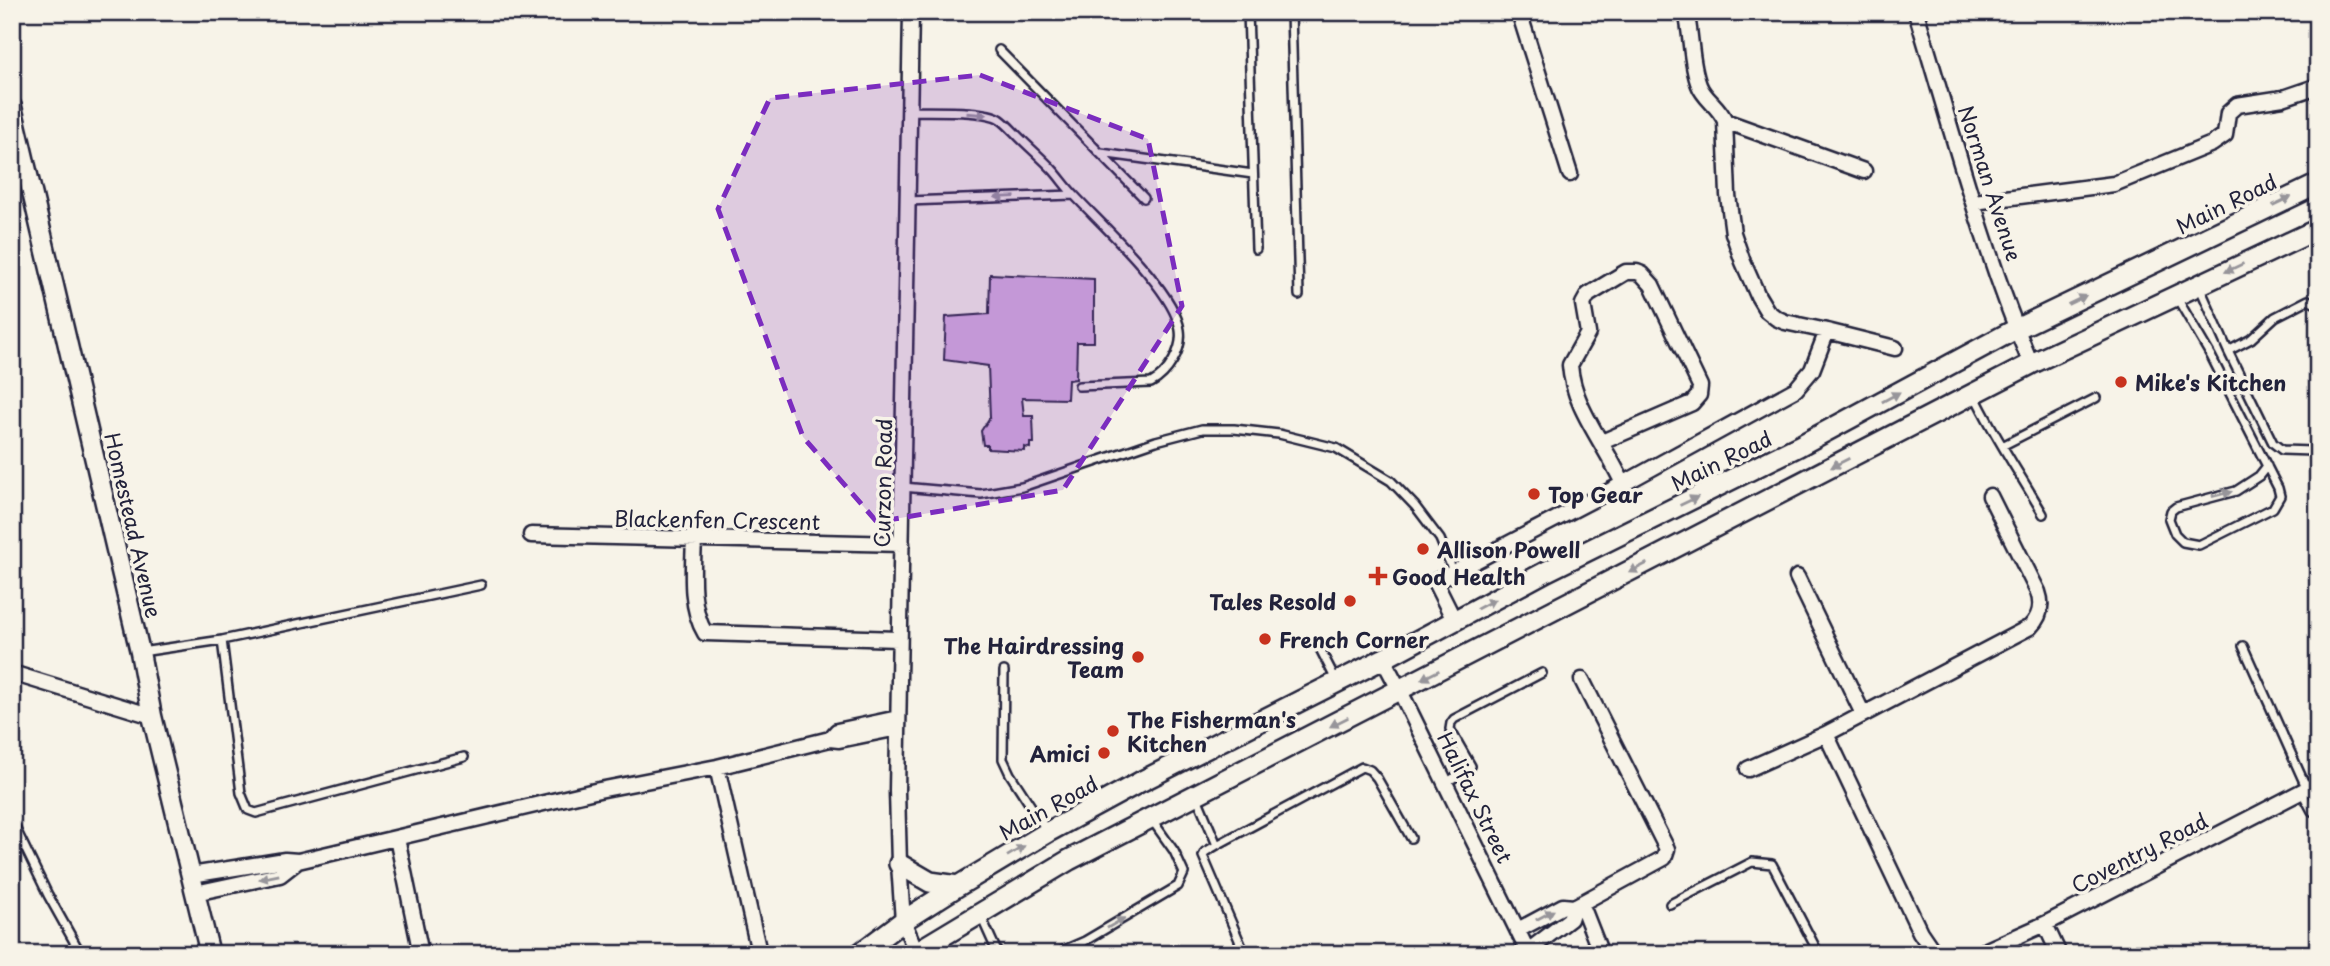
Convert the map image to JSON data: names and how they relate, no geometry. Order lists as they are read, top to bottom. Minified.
{"streets":{"main road":["Main Road"],"street":["Norman Avenue","Curzon Road","Blackenfen Crescent","Homestead Avenue","Halifax Street","Coventry Road"]},"crossings":[["Norman Avenue","Main Road"],["Main Road","Curzon Road"],["Main Road","Halifax Street"],["Curzon Road","Blackenfen Crescent"]],"places":{"other":["Mike's Kitchen","Top Gear","Allison Powell","Tales Resold","French Corner","The Hairdressing Team","The Fisherman's Kitchen","Amici"],"health":["Good Health"]}}
